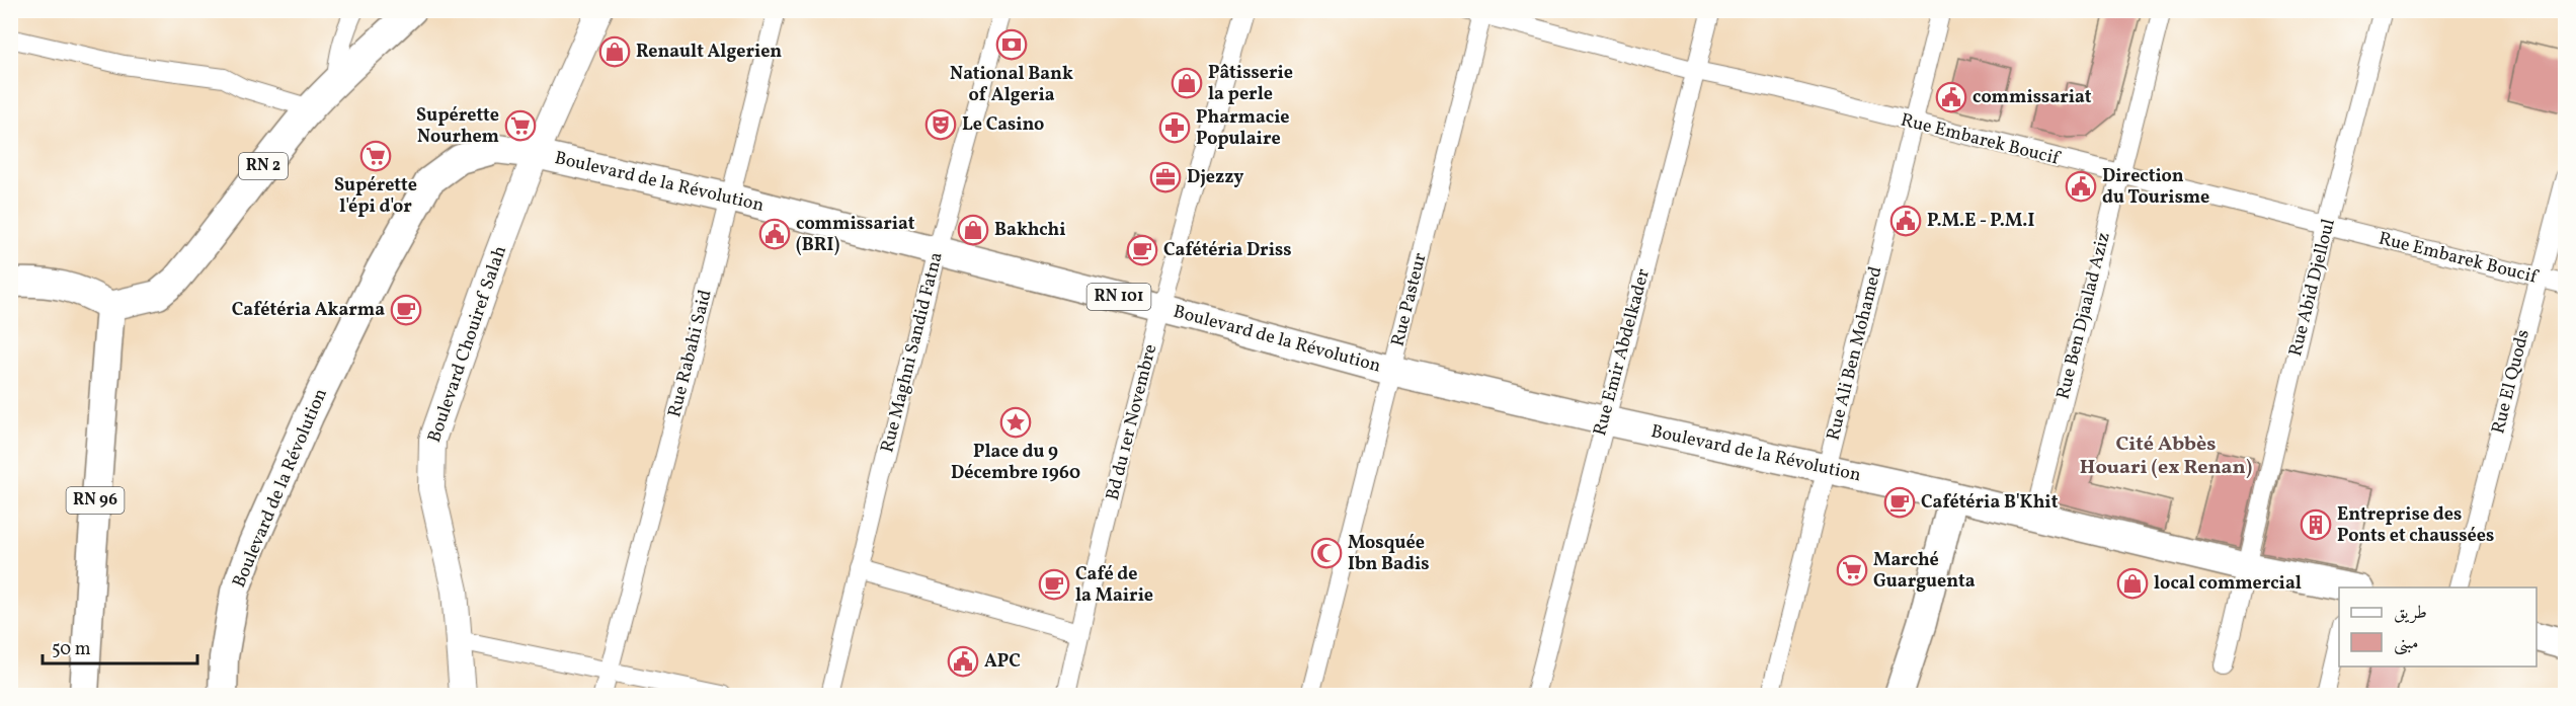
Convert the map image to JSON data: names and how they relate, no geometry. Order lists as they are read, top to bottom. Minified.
{"streets":{"main road":["RN 2","Boulevard de la Révolution","RN 101","Boulevard Chouiref Salah","RN 96"],"street":["Rue Embarek Boucif","Rue Abid Djelloul","Rue Pasteur","Rue Ben Djaalad Aziz","Rue Maghni Sandid Fatna","Rue Emir Abdelkader","Rue Rabahi Said","Rue Ali Ben Mohamed","Rue El Quods","Bd du 1er Novembre"]},"crossings":[["Rue Embarek Boucif","Rue Abid Djelloul"],["Rue Embarek Boucif","Rue Pasteur"],["Rue Embarek Boucif","Rue Ben Djaalad Aziz"],["Rue Embarek Boucif","Rue Emir Abdelkader"],["Rue Embarek Boucif","Rue Ali Ben Mohamed"],["Rue Embarek Boucif","Rue El Quods"],["RN 2","RN 96"],["Boulevard de la Révolution","Rue Abid Djelloul"],["Boulevard de la Révolution","Rue Pasteur"],["Boulevard de la Révolution","Rue Ben Djaalad Aziz"],["Boulevard de la Révolution","Boulevard Chouiref Salah"],["Boulevard de la Révolution","Rue Maghni Sandid Fatna"],["Boulevard de la Révolution","Rue Emir Abdelkader"],["Boulevard de la Révolution","Rue Rabahi Said"],["Boulevard de la Révolution","Rue Ali Ben Mohamed"],["Boulevard de la Révolution","Bd du 1er Novembre"]],"districts":["Cité Abbès Houari (ex Renan)"],"places":{"bank":["National Bank of Algeria"],"shop":["Renault Algerien","Pâtisserie la perle","Bakhchi","local commercial"],"public building":["commissariat","Direction du Tourisme","P.M.E - P.M.I","commissariat (BRI)","APC"],"theatre":["Le Casino"],"supermarket":["Supérette Nourhem","Supérette l'épi d'or","Marché Guarguenta"],"pharmacy":["Pharmacie Populaire"],"office":["Djezzy"],"cafe":["Cafétéria Driss","Cafétéria Akarma","Cafétéria B'Khit","Café de la Mairie"],"place":["Place du 9 Décembre 1960"],"building":["Entreprise des Ponts et chaussées"],"mosque":["Mosquée Ibn Badis"]},"legend":["طريق","مبنى"],"scale_bar":"50 m"}
